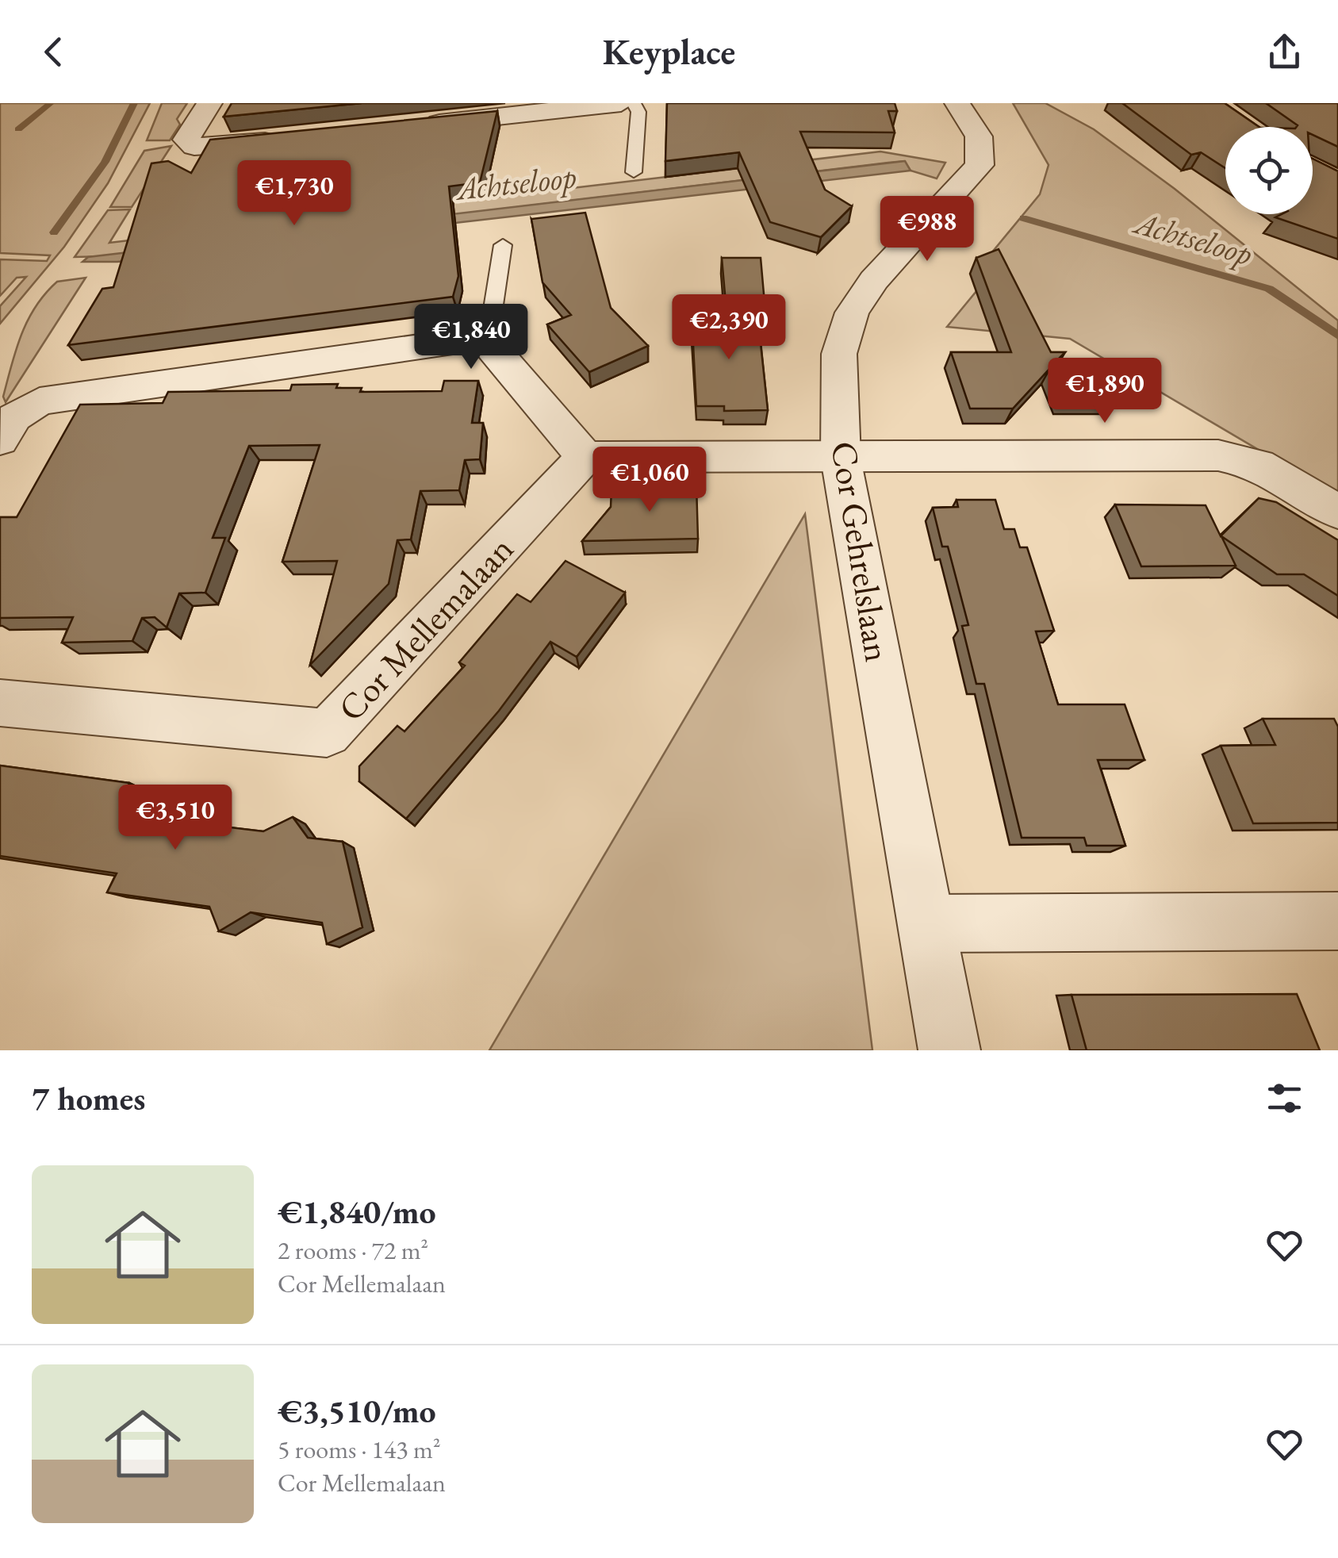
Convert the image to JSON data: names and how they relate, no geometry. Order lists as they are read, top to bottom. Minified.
{"streets":{"street":["Cor Gehrelslaan","Cor Mellemalaan"]},"water":["Achtseloop"],"page":{"header":"Keyplace","price":["€1,730","€988","€2,390","€1,840","€1,890","€1,060","€3,510"],"heading":"7 homes","list":[{"name":"€1,840/mo","note":"2 rooms · 72 m² · Cor Mellemalaan"},{"name":"€3,510/mo","note":"5 rooms · 143 m² · Cor Mellemalaan"}]}}
